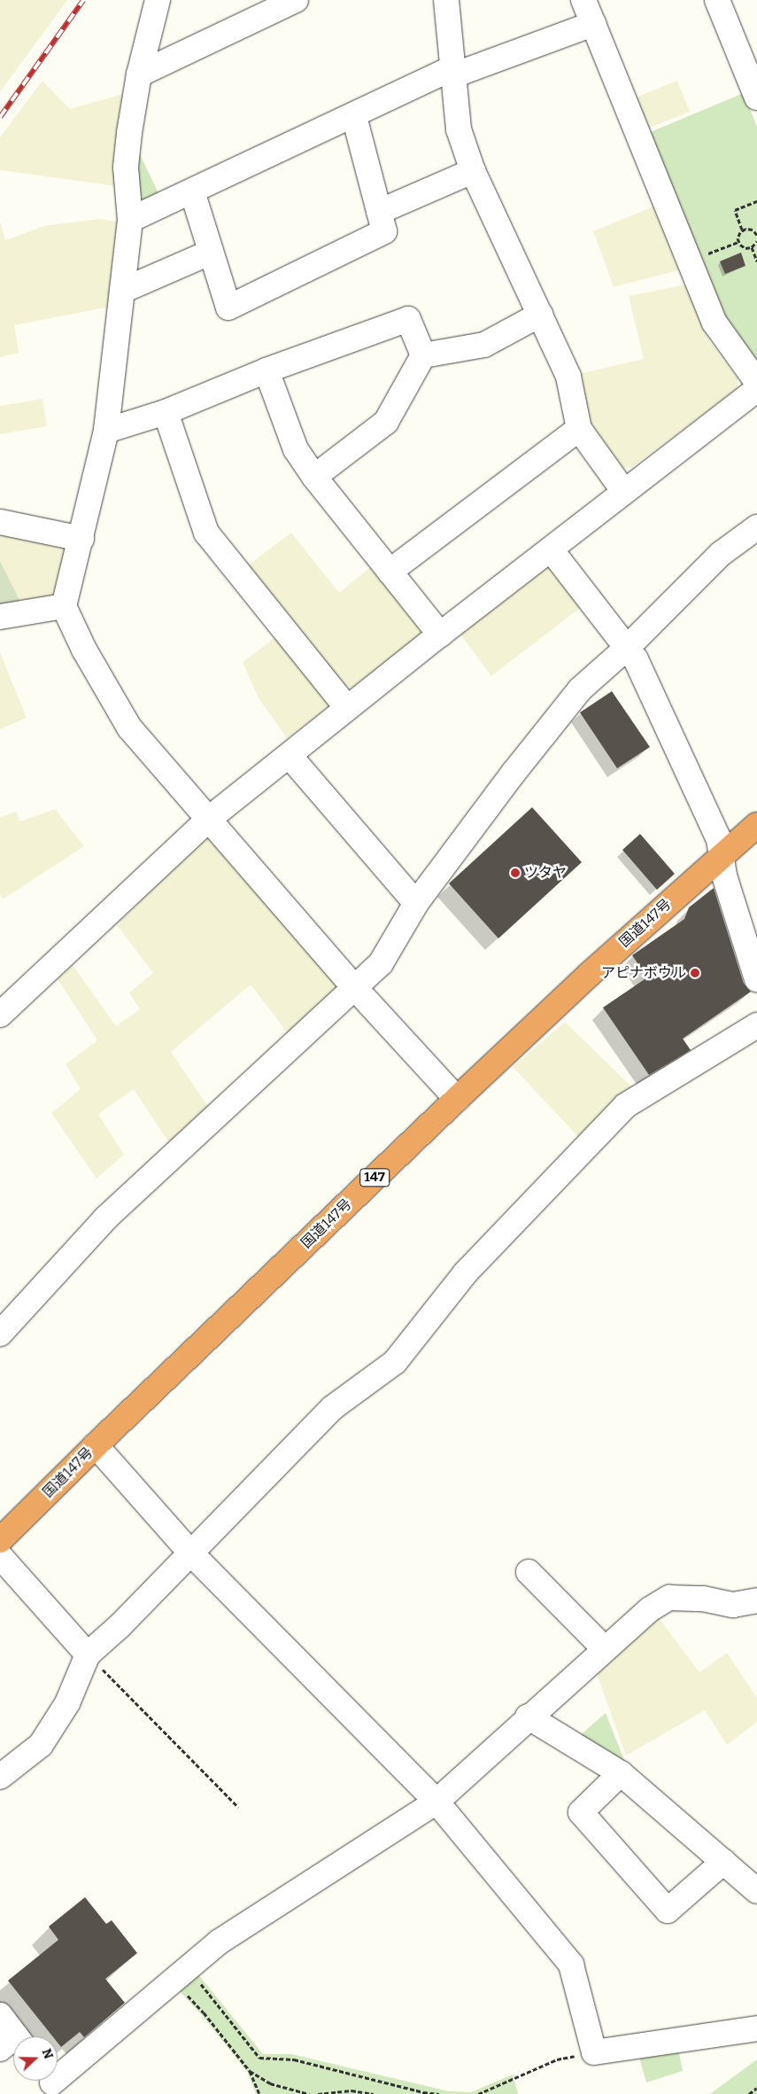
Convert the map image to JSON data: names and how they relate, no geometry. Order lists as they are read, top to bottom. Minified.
{"streets":{"highway":["国道147号","147"]},"places":["ツタヤ","アピナボウル"],"north":"right"}
